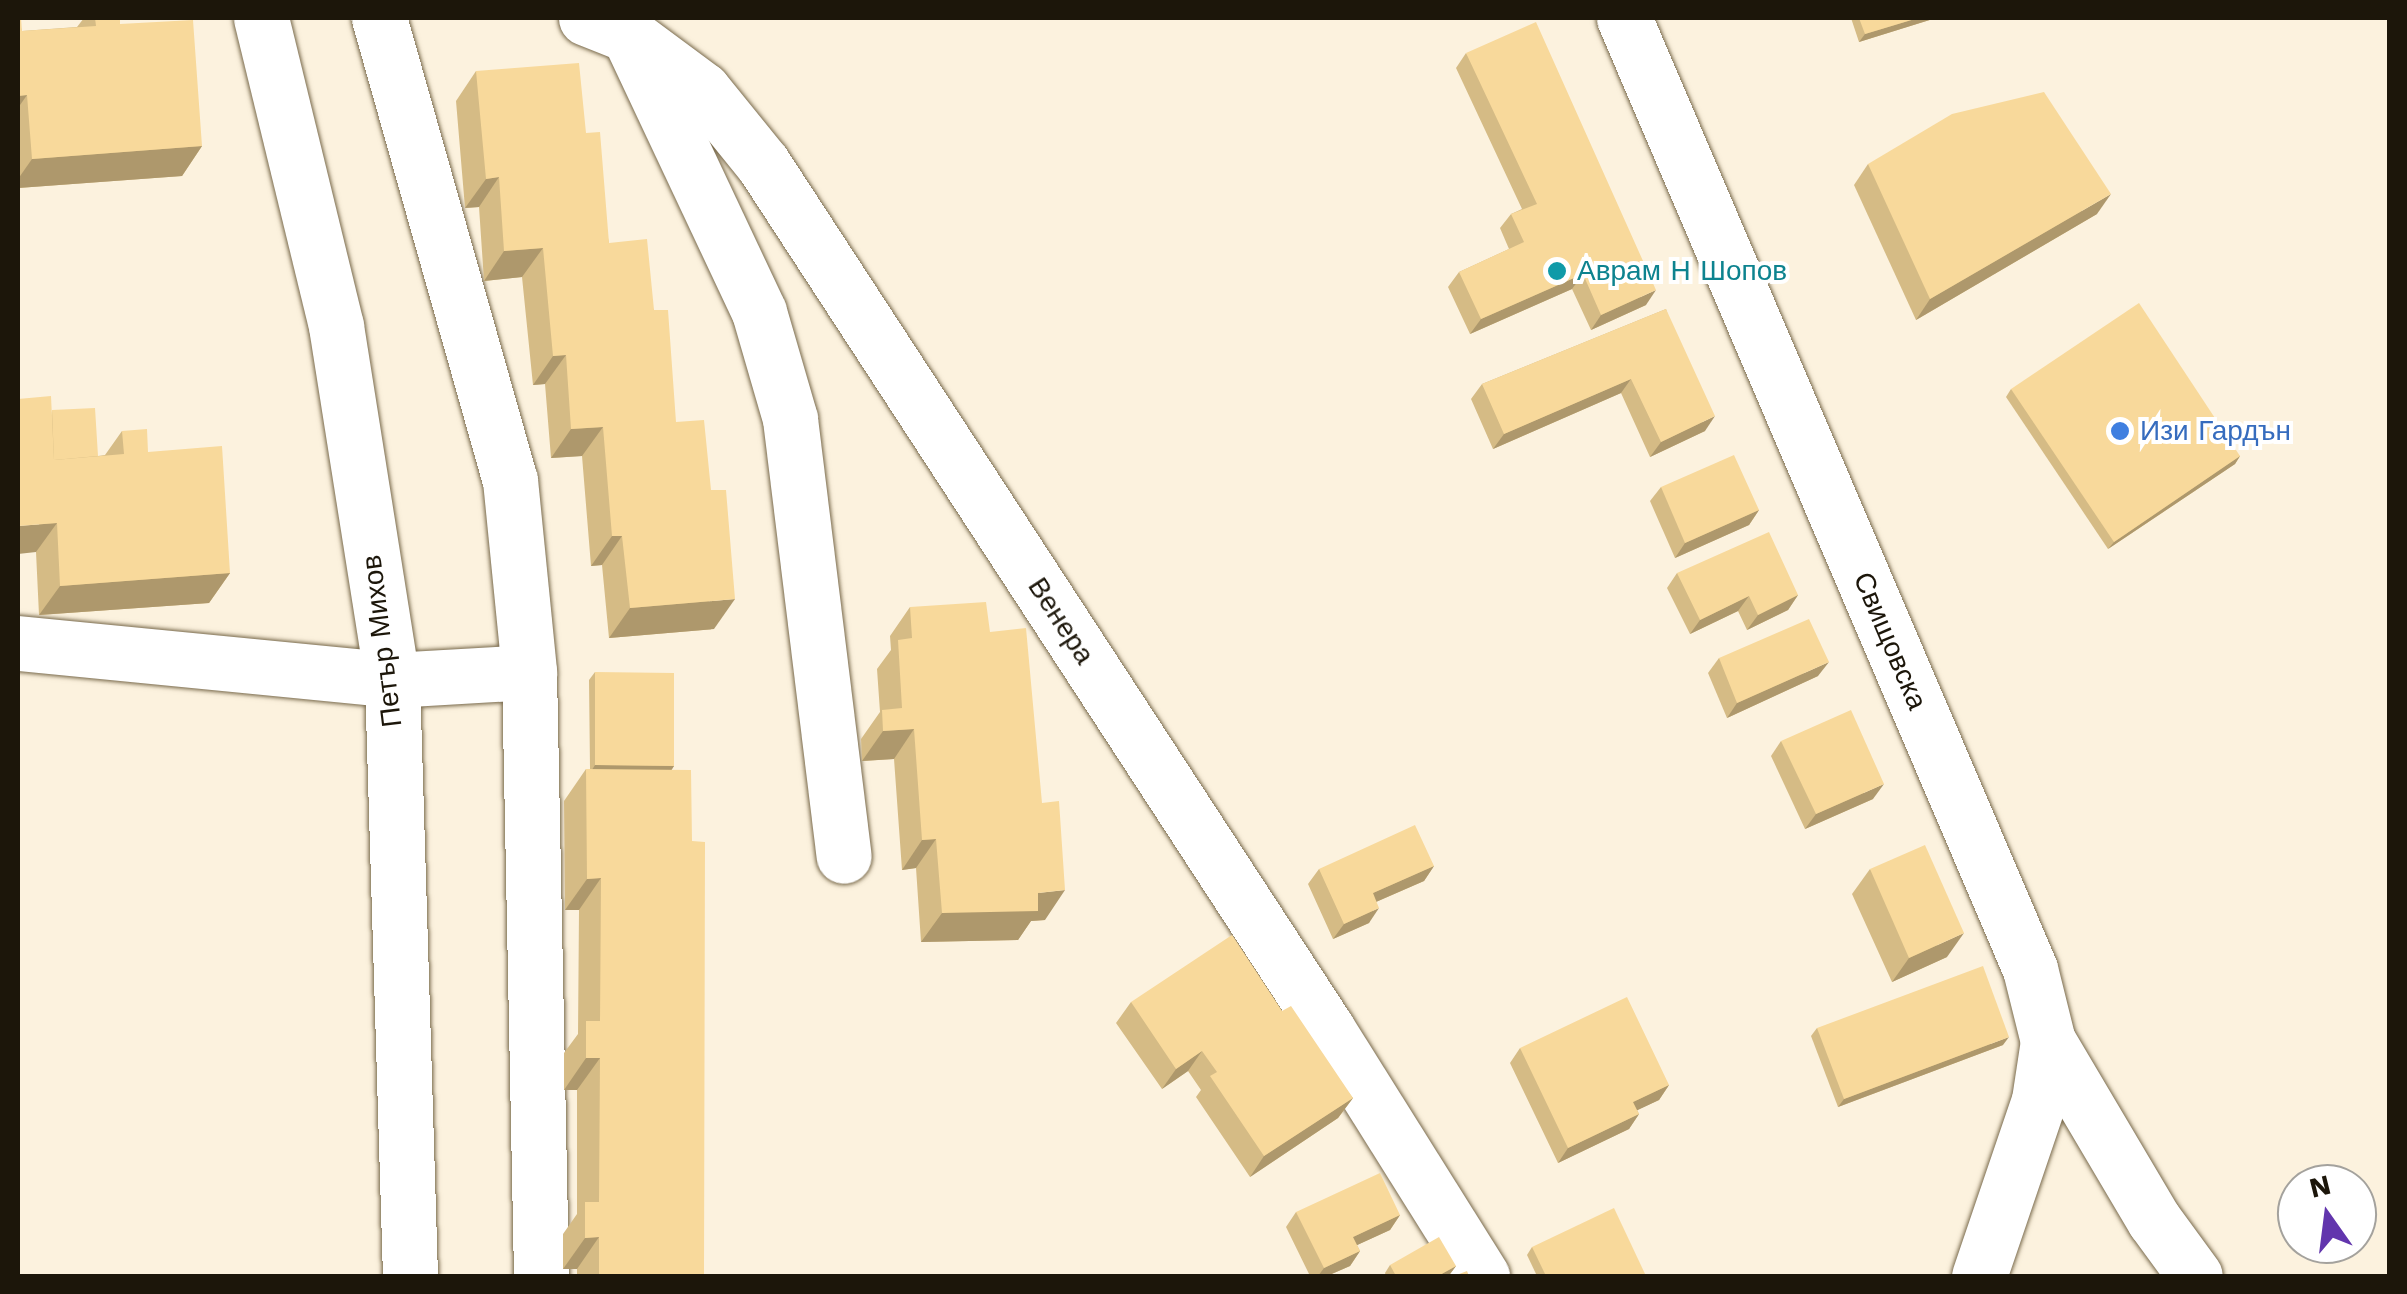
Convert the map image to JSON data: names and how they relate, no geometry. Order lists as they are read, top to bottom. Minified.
{"streets":{"street":["Венера","Петър Михов","Свищовска"]},"places":["Аврам Н Шопов","Изи Гардън"],"north":"top"}
